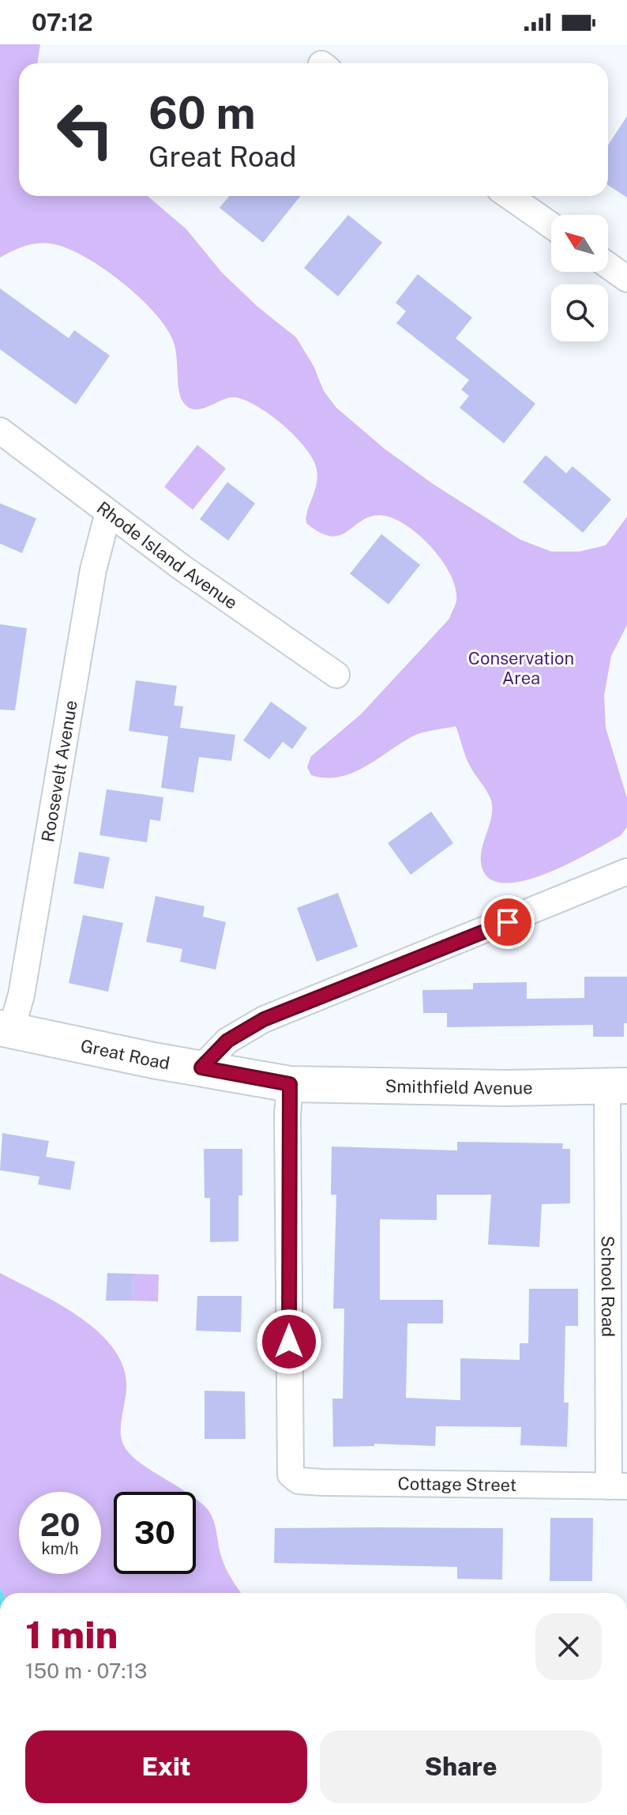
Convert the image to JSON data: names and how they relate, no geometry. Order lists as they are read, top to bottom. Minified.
{"streets":{"main road":["Great Road","Smithfield Avenue"],"street":["Rhode Island Avenue","Roosevelt Avenue","School Road","Cottage Street"]},"crossings":[["Rhode Island Avenue","Roosevelt Avenue"],["Roosevelt Avenue","Great Road"],["Great Road","Smithfield Avenue"],["Great Road","Cottage Street"],["Smithfield Avenue","School Road"],["Smithfield Avenue","Cottage Street"],["School Road","Cottage Street"]],"parks":["Conservation Area"],"north":"top left","page":{"status":"07:12","turn":["60 m","Great Road"],"speed":"20 km/h","limit":"30","heading":["1 min","150 m · 07:13"],"buttons":["Exit","Share"]}}
